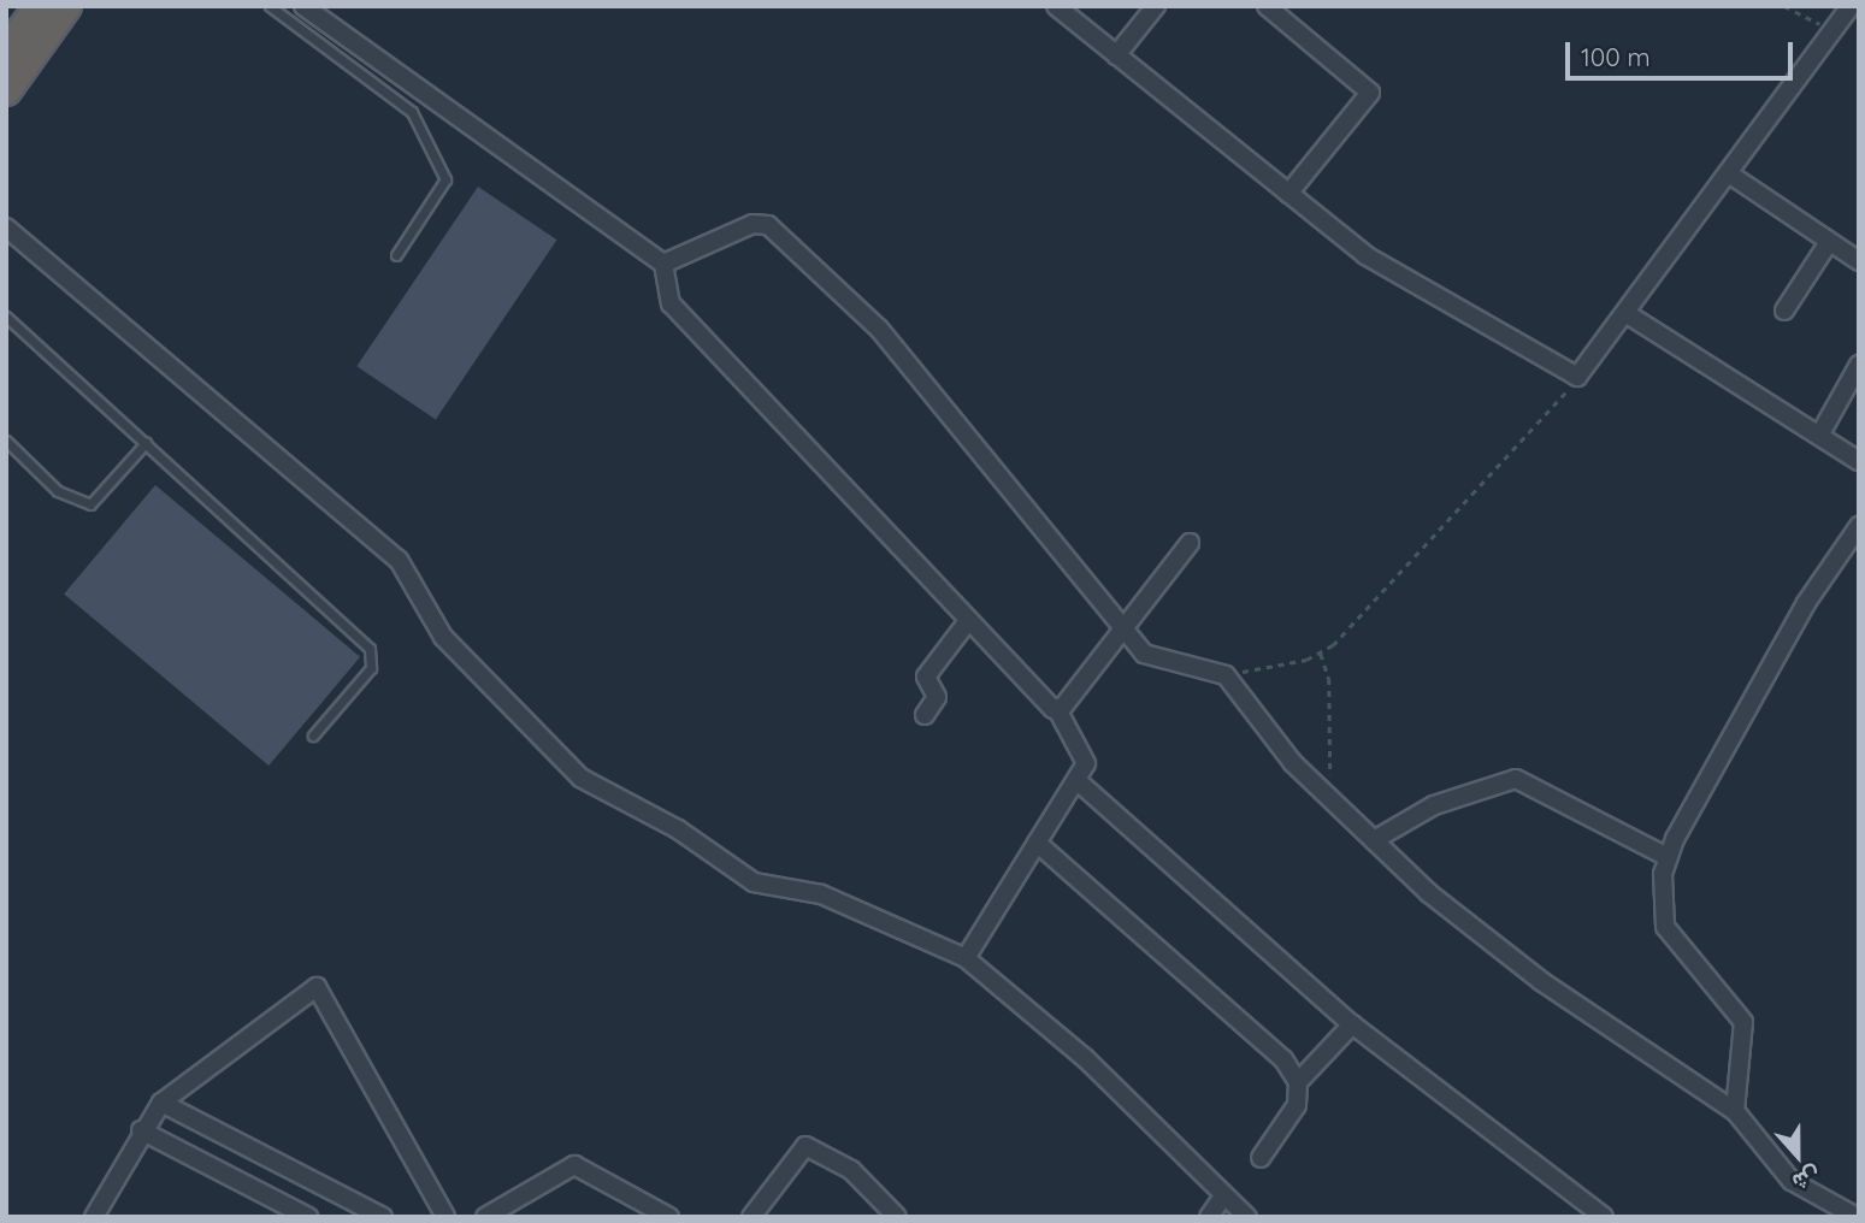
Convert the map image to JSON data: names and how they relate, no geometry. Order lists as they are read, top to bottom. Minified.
{"scale_bar":"100 m","north":"bottom"}
